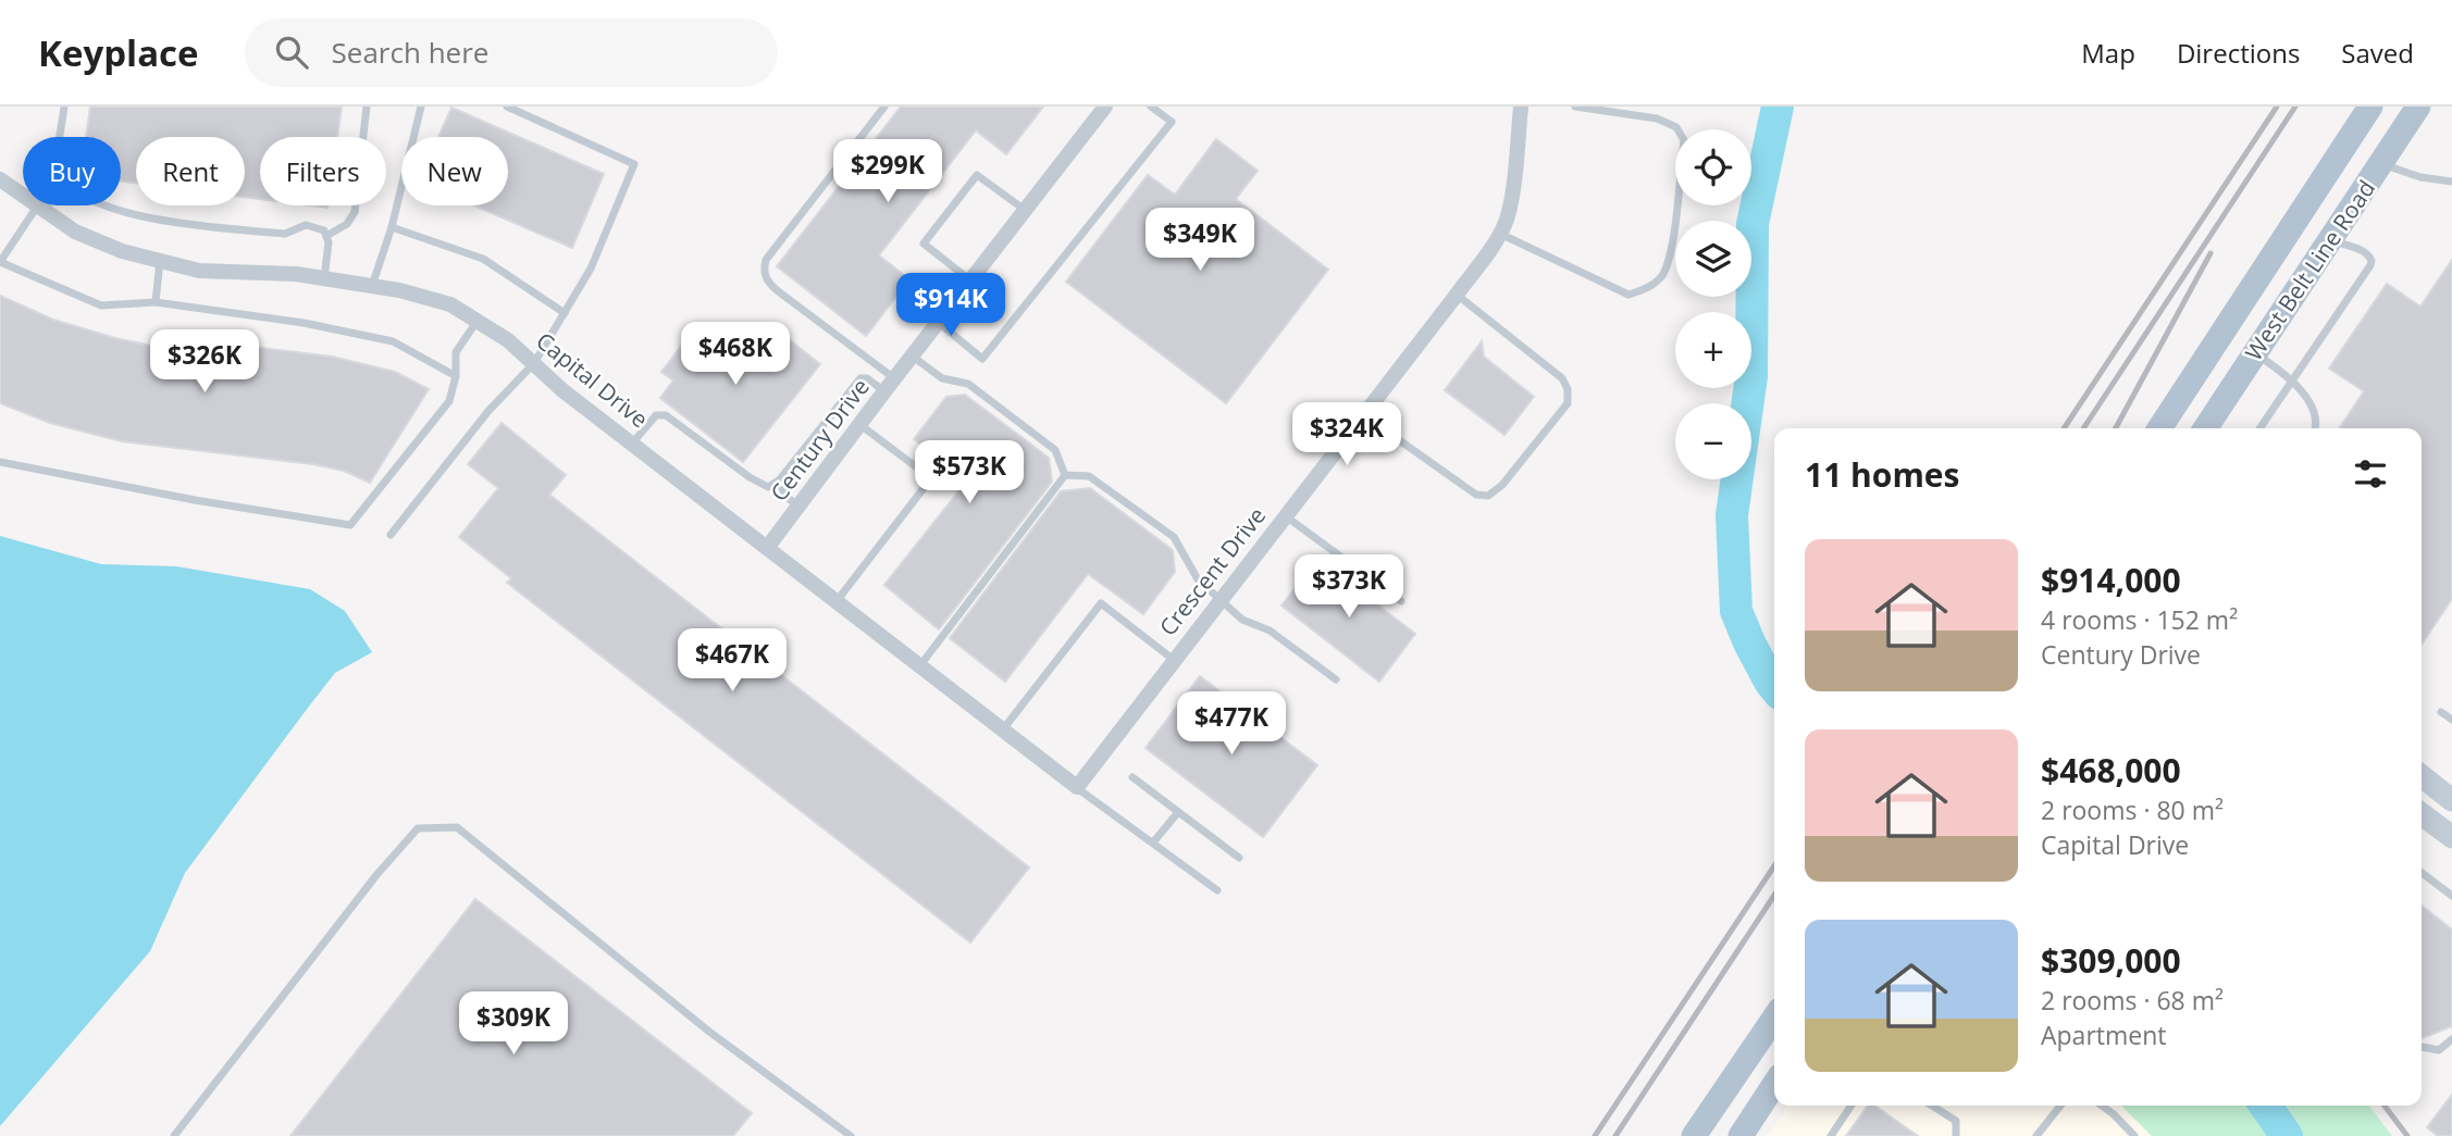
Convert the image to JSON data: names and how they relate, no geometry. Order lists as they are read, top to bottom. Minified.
{"streets":{"main road":["West Belt Line Road"],"street":["Capital Drive","Century Drive","Crescent Drive"]},"crossings":[["Capital Drive","Century Drive"],["Capital Drive","Crescent Drive"]],"page":{"header":"Keyplace","search":"Search here","nav":["Map","Directions","Saved"],"map_buttons":["+","−"],"chip":["Buy","Rent","Filters","New"],"price":["$299K","$349K","$914K","$468K","$326K","$324K","$573K","$373K","$467K","$477K","$309K"],"heading":"11 homes","list":[{"name":"$914,000","note":"4 rooms · 152 m² · Century Drive"},{"name":"$468,000","note":"2 rooms · 80 m² · Capital Drive"},{"name":"$309,000","note":"2 rooms · 68 m² · Apartment"}]}}
